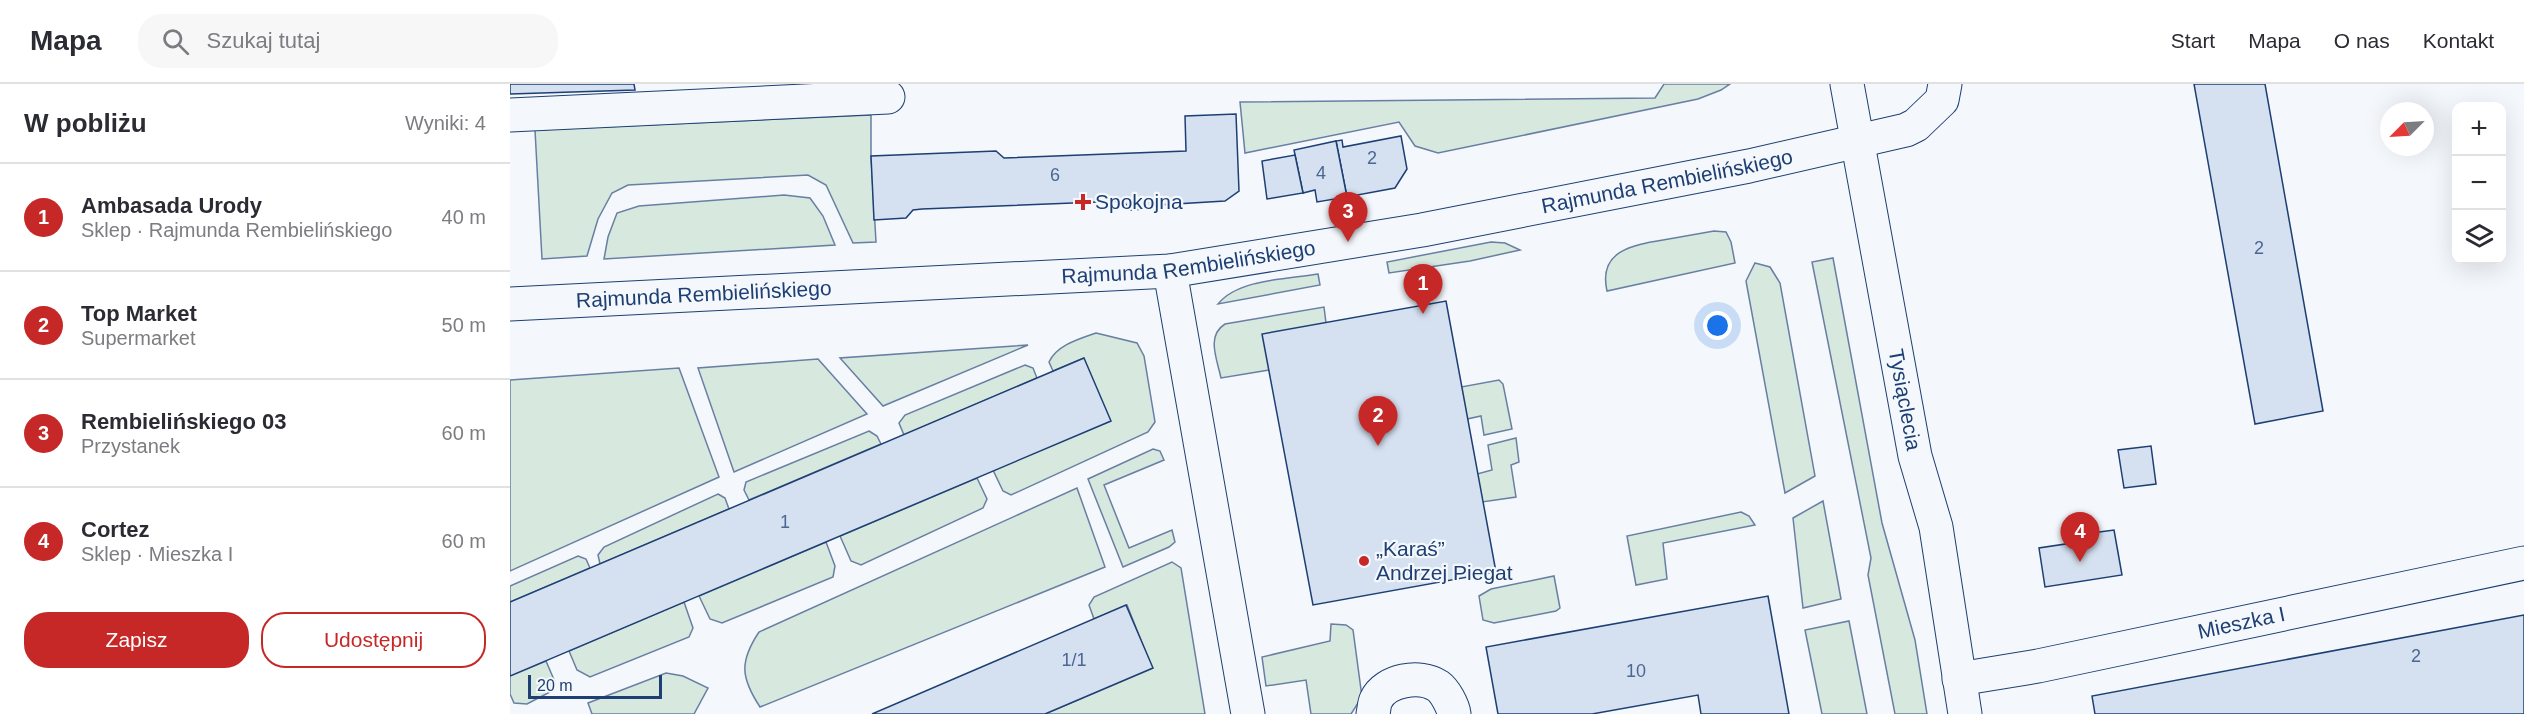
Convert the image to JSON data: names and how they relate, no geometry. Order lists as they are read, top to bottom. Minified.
{"streets":{"street":["Rajmunda Rembielińskiego","Tysiąclecia","Mieszka I"]},"crossings":[["Rajmunda Rembielińskiego","Tysiąclecia"],["Tysiąclecia","Mieszka I"]],"places":{"health":["Spokojna"],"other":["„Karaś” Andrzej Piegat"]},"house_numbers":["2","4","6","2","1","2","1/1","10"],"scale_bar":"20 m","north":"bottom left","page":{"header":"Mapa","search":"Szukaj tutaj","nav":["Start","Mapa","O nas","Kontakt"],"heading":["W pobliżu","Wyniki: 4"],"map_buttons":["+","−"],"list":[{"mark":"1","name":"Ambasada Urody","note":"Sklep · Rajmunda Rembielińskiego","value":"40 m"},{"mark":"2","name":"Top Market","note":"Supermarket","value":"50 m"},{"mark":"3","name":"Rembielińskiego 03","note":"Przystanek","value":"60 m"},{"mark":"4","name":"Cortez","note":"Sklep · Mieszka I","value":"60 m"}],"pins":["3","1","2","4"],"buttons":["Zapisz","Udostępnij"],"scale":"20 m"}}
